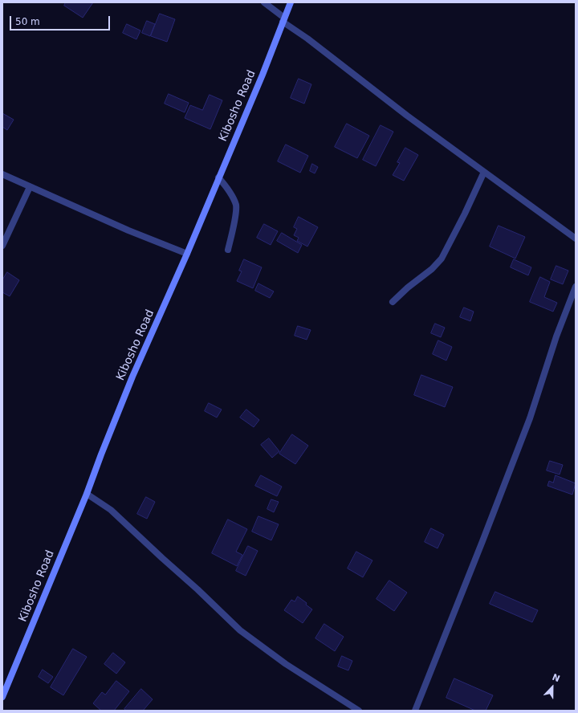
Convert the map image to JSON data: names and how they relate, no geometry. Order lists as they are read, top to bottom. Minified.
{"streets":{"street":["Kibosho Road"]},"scale_bar":"50 m","north":"top"}
